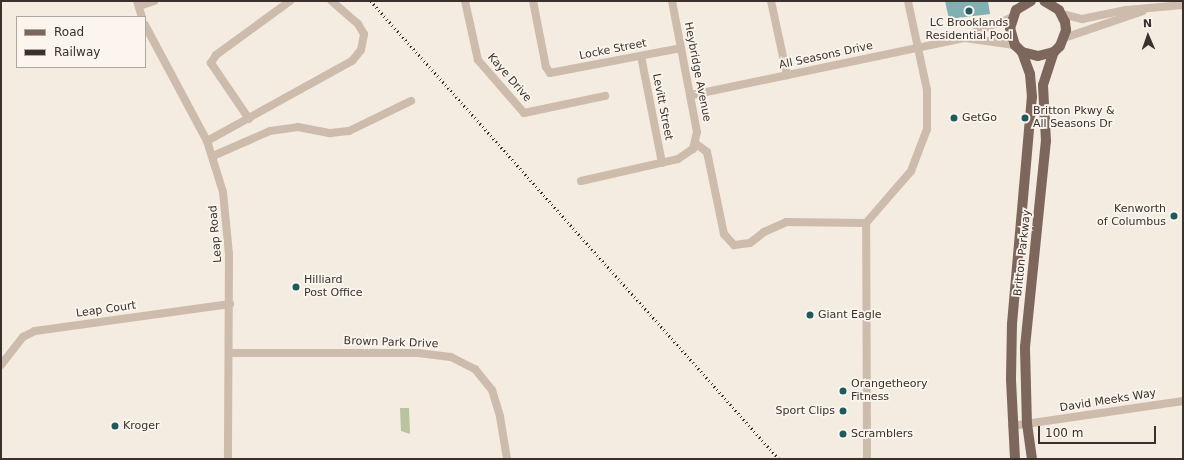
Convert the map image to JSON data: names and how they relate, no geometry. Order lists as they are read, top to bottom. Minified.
{"streets":{"main road":["Britton Parkway"],"street":["Locke Street","All Seasons Drive","Heybridge Avenue","Kaye Drive","Levitt Street","Leap Road","Leap Court","Brown Park Drive","David Meeks Way"]},"crossings":[["Locke Street","Heybridge Avenue"],["Locke Street","Levitt Street"],["All Seasons Drive","Heybridge Avenue"],["All Seasons Drive","Britton Parkway"],["Leap Road","Leap Court"],["Leap Road","Brown Park Drive"],["Britton Parkway","David Meeks Way"]],"places":["LC Brooklands Residential Pool","GetGo","Britton Pkwy & All Seasons Dr","Kenworth of Columbus","Hilliard Post Office","Giant Eagle","Orangetheory Fitness","Sport Clips","Kroger","Scramblers"],"legend":["Road","Railway"],"scale_bar":"100 m","north":"top"}
